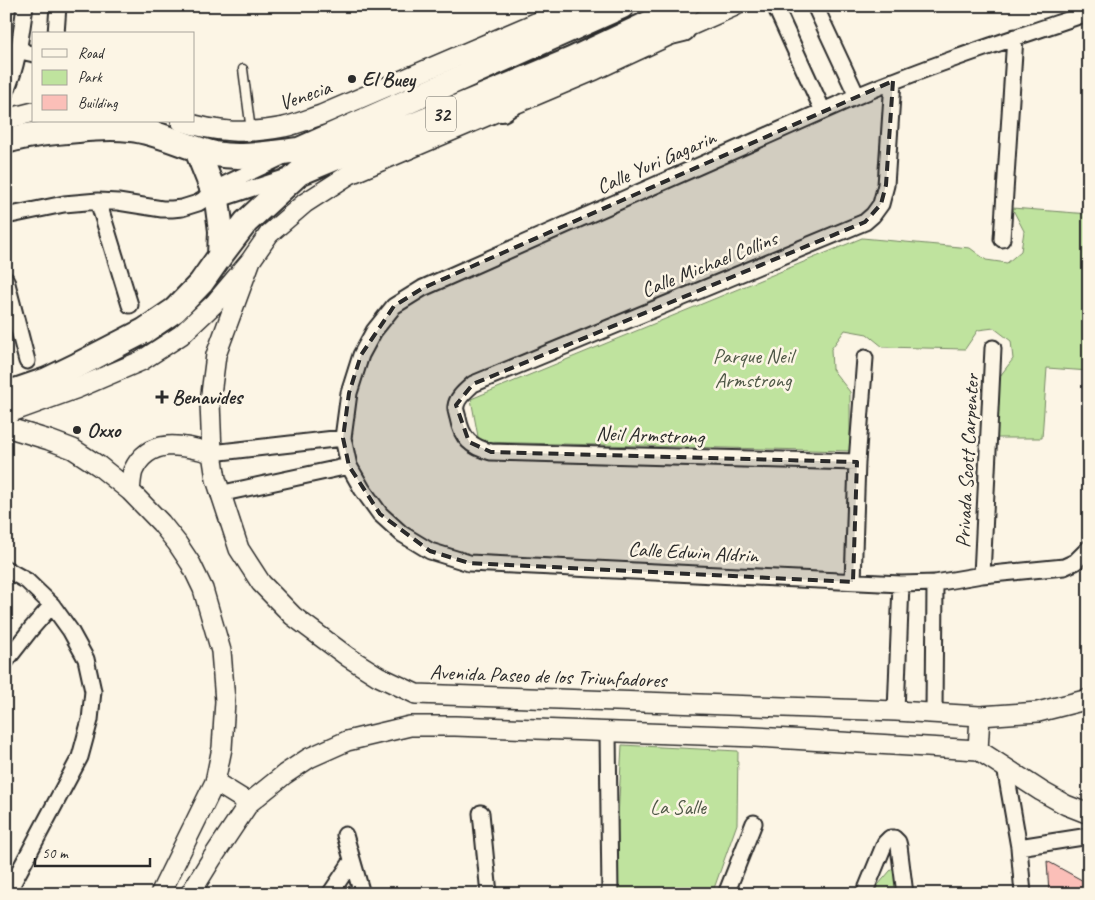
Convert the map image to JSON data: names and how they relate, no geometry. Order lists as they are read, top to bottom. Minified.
{"streets":{"main road":["32"],"street":["Venecia","Calle Yuri Gagarin","Calle Michael Collins","Neil Armstrong","Privada Scott Carpenter","Calle Edwin Aldrin","Avenida Paseo de los Triunfadores"]},"crossings":[["Calle Yuri Gagarin","Calle Michael Collins"],["Calle Yuri Gagarin","Calle Edwin Aldrin"],["Calle Michael Collins","Neil Armstrong"],["Privada Scott Carpenter","Calle Edwin Aldrin"]],"parks":["Parque Neil Armstrong","La Salle"],"places":{"other":["El Buey","Oxxo"],"health":["Benavides"]},"legend":["Road","Park","Building"],"scale_bar":"50 m"}
